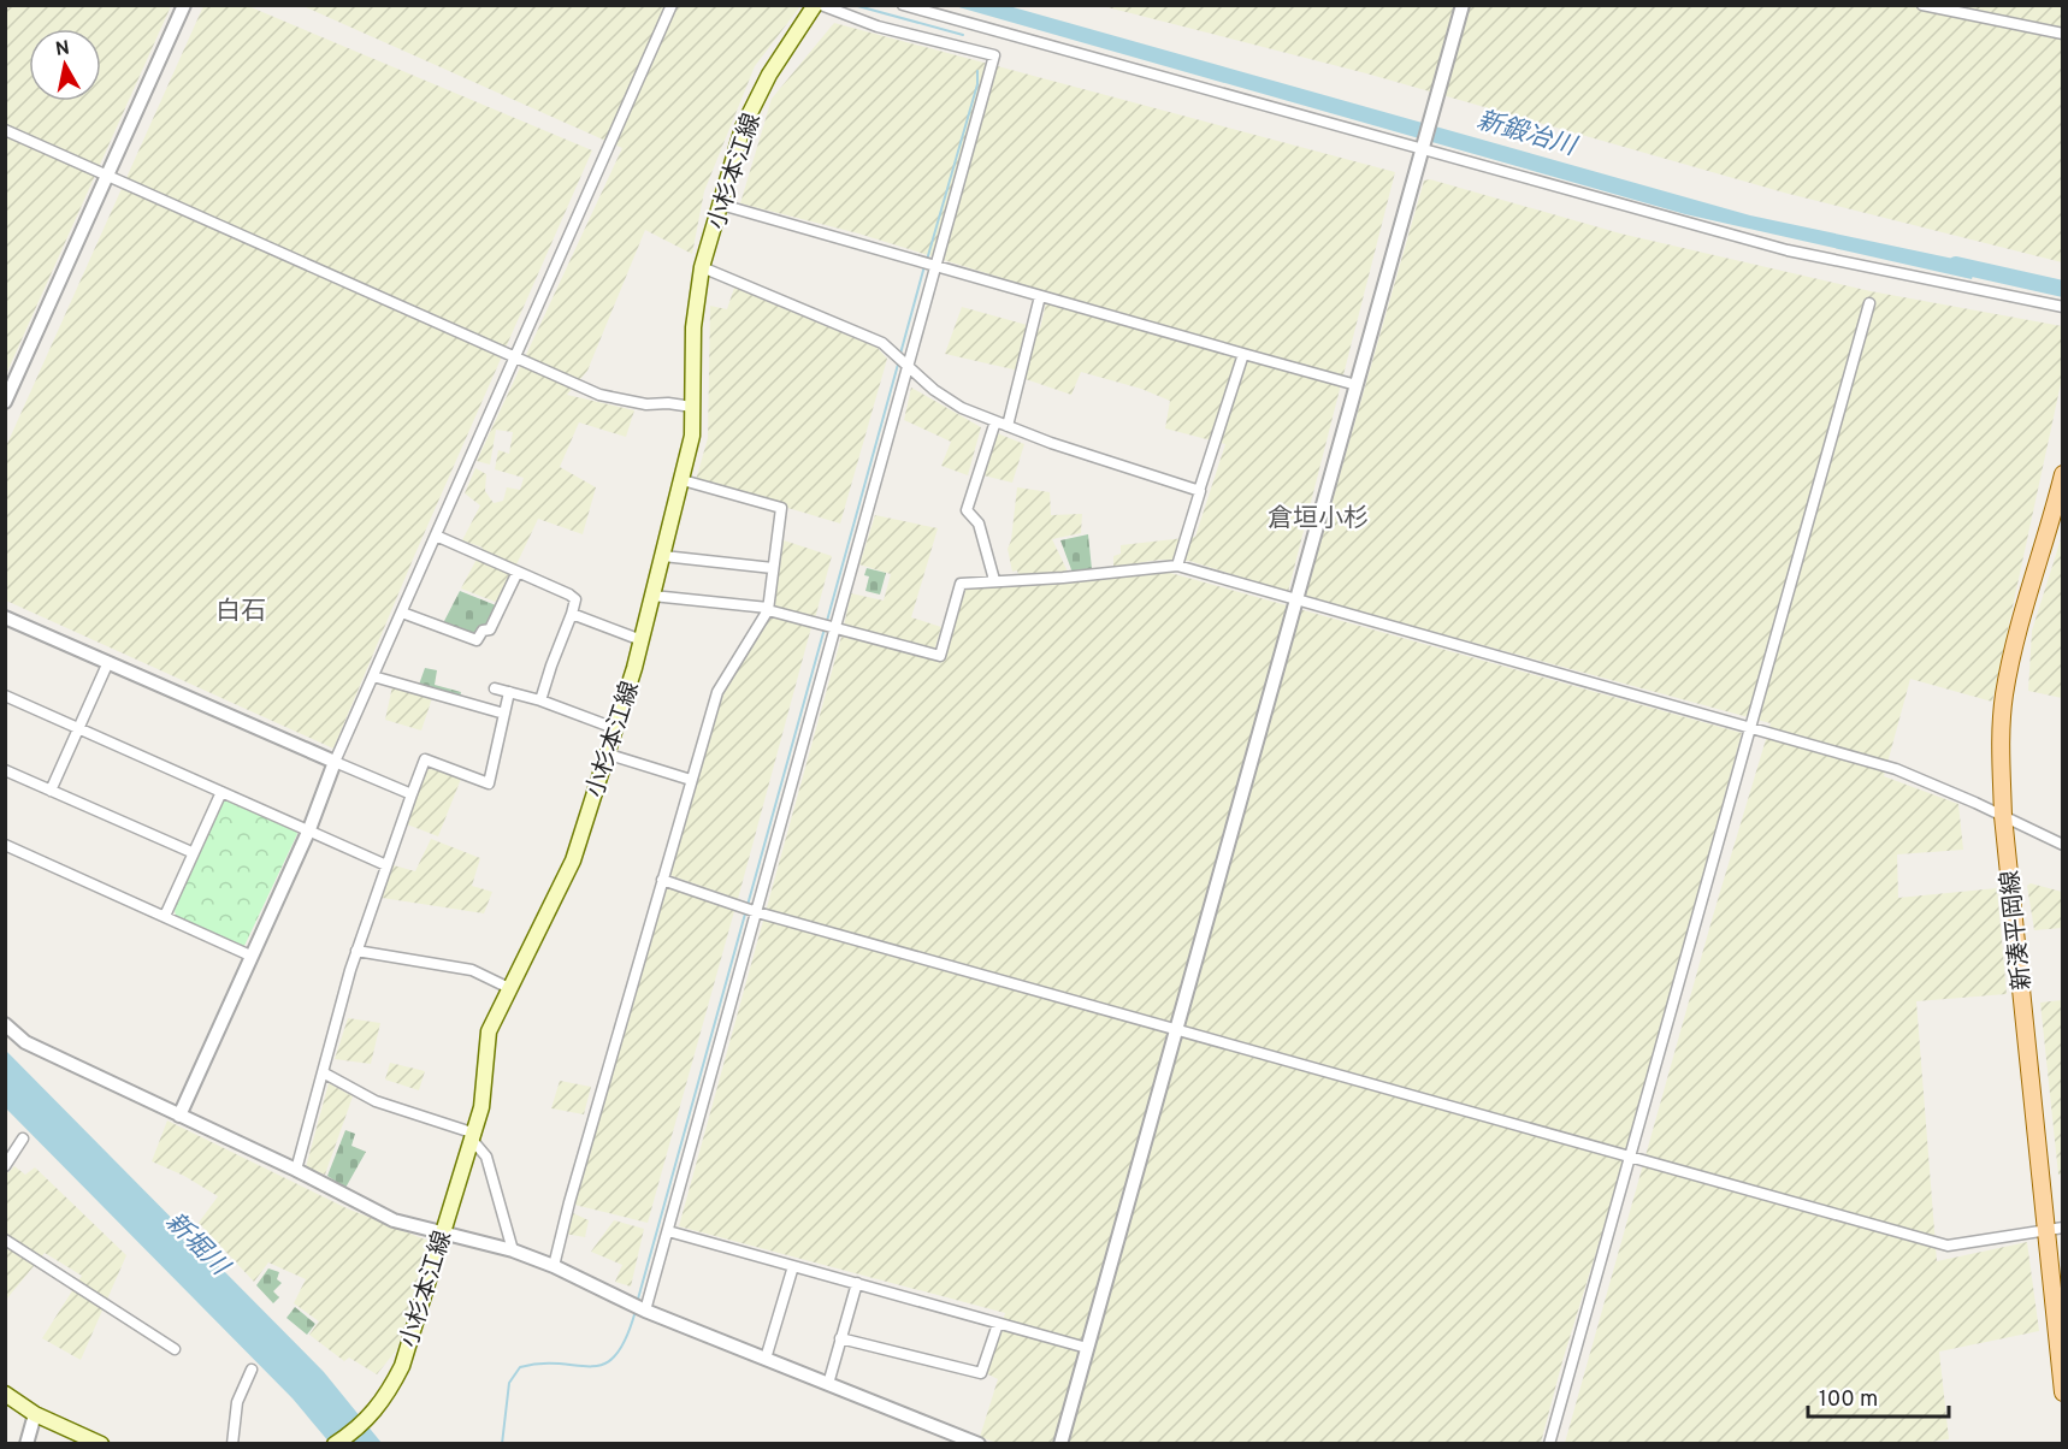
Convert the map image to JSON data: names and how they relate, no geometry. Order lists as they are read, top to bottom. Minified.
{"streets":{"main road":["小杉本江線","新湊平岡線"]},"districts":["倉垣小杉","白石"],"water":["新鍛冶川","新堀川"],"scale_bar":"100 m","north":"top"}
